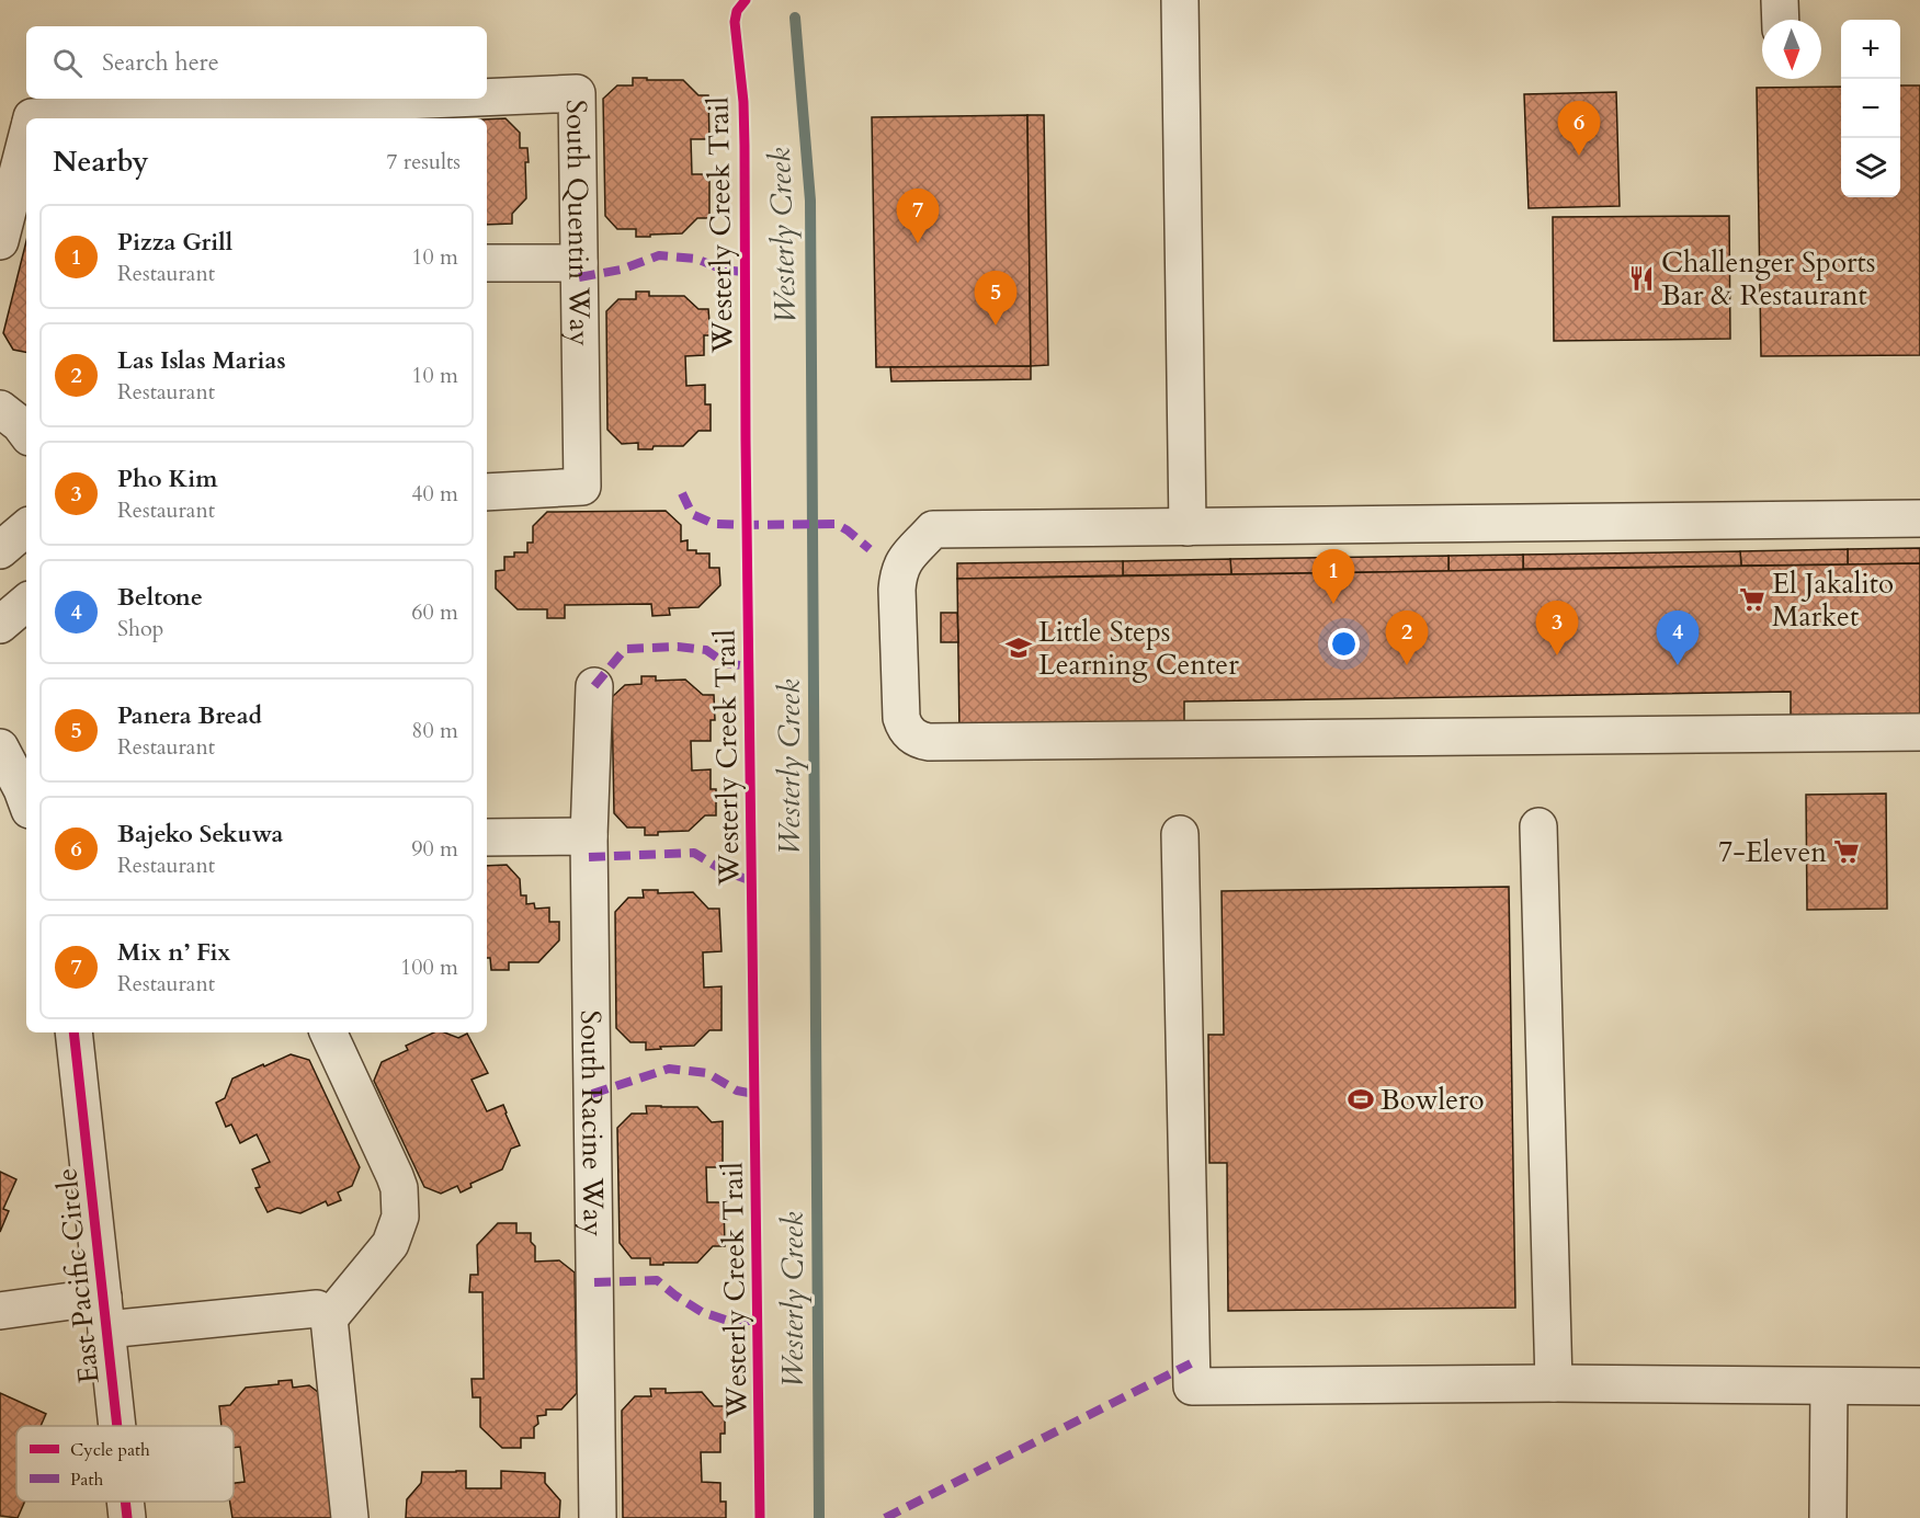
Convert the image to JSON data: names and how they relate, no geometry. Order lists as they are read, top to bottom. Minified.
{"streets":{"street":["South Quentin Way","South Racine Way","East Pacific Circle"],"cycle path":["Westerly Creek Trail"]},"water":["Westerly Creek"],"places":{"restaurant":["Challenger Sports Bar & Restaurant"],"supermarket":["El Jakalito Market","7-Eleven"],"school or university":["Little Steps Learning Center"],"sports":["Bowlero"]},"legend":["Cycle path","Path"],"north":"bottom","page":{"map_buttons":["+","−"],"search":"Search here","pins":["6","7","5","1","3","2","4"],"heading":["Nearby","7 results"],"list":[{"mark":"1","name":"Pizza Grill","note":"Restaurant","value":"10 m"},{"mark":"2","name":"Las Islas Marias","note":"Restaurant","value":"10 m"},{"mark":"3","name":"Pho Kim","note":"Restaurant","value":"40 m"},{"mark":"4","name":"Beltone","note":"Shop","value":"60 m"},{"mark":"5","name":"Panera Bread","note":"Restaurant","value":"80 m"},{"mark":"6","name":"Bajeko Sekuwa","note":"Restaurant","value":"90 m"},{"mark":"7","name":"Mix n’ Fix","note":"Restaurant","value":"100 m"}]}}
